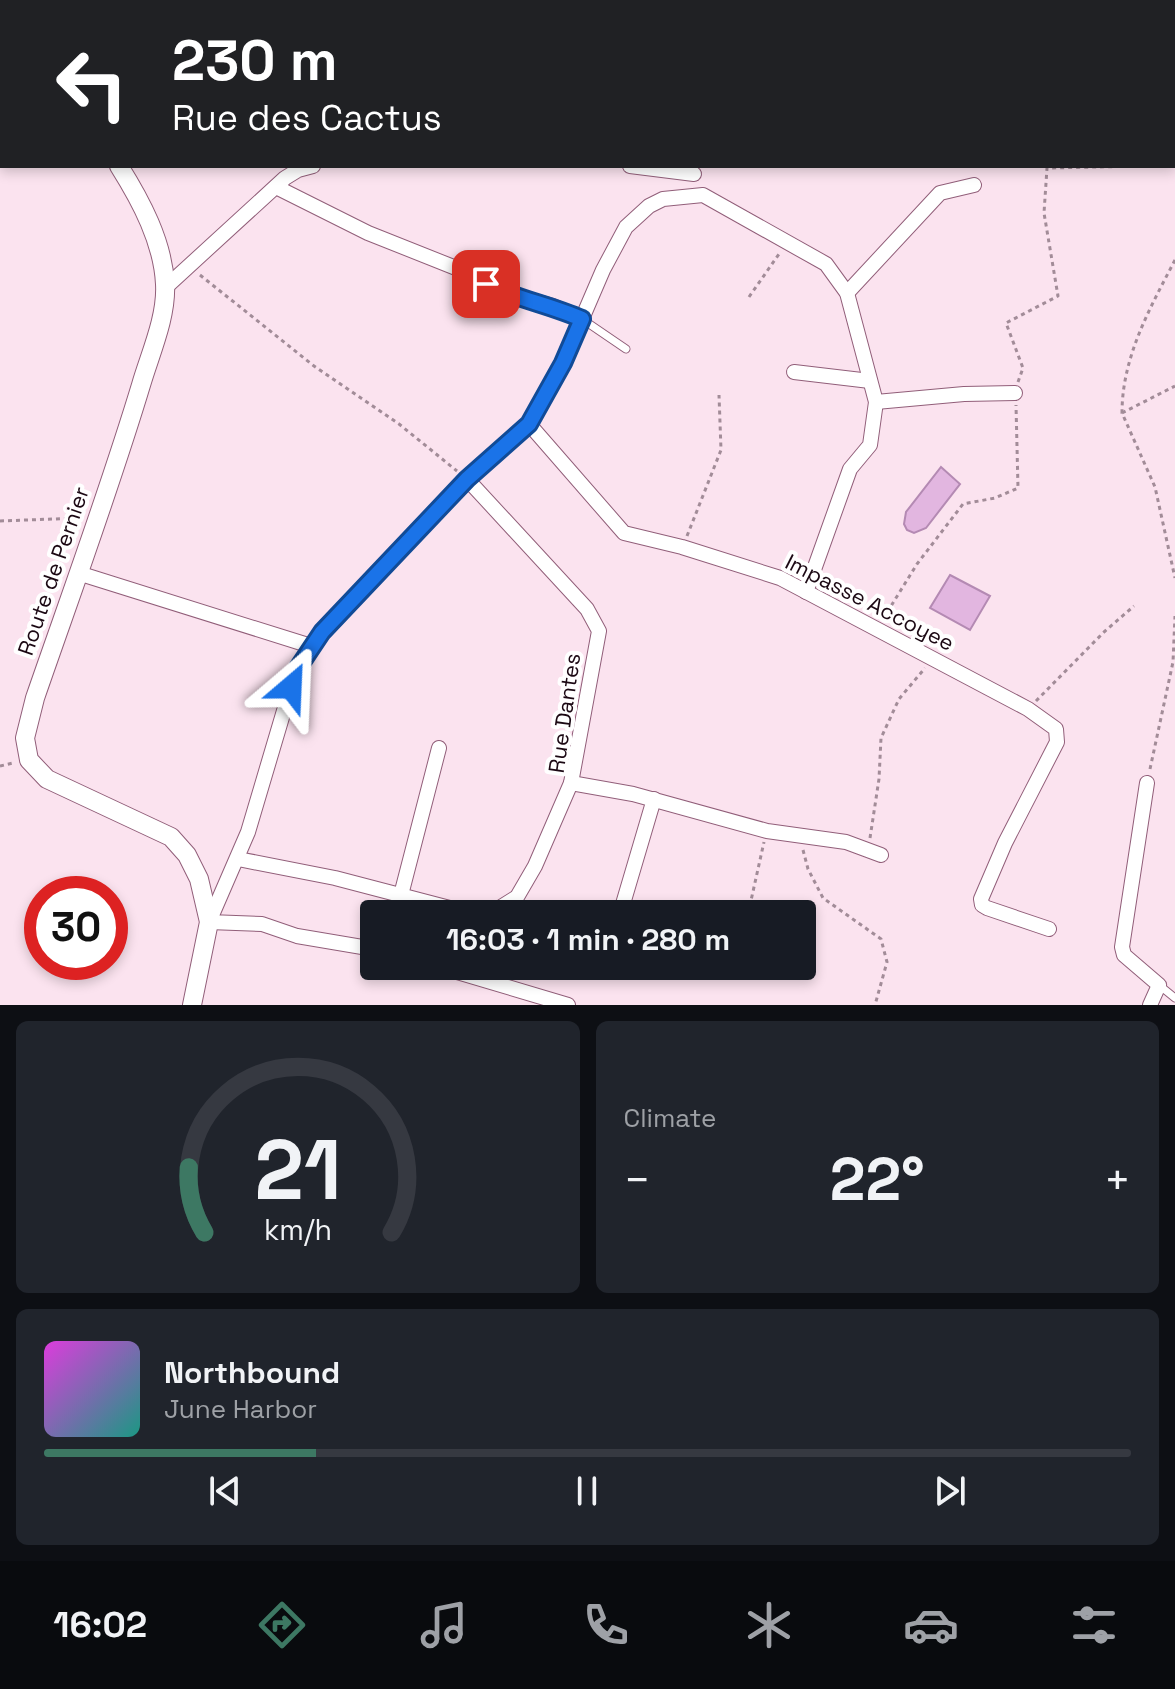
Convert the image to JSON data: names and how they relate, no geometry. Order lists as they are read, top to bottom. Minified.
{"streets":{"street":["Route de Pernier","Impasse Accoyee","Rue Dantes"]},"page":{"turn":["230 m","Rue des Cactus"],"limit":"30","trip":"16:03 · 1 min · 280 m","tile":"Climate","heat":["−","22°","+"],"song":["Northbound","June Harbor"],"tabs":"16:02","gauge":["21","km/h"]}}
